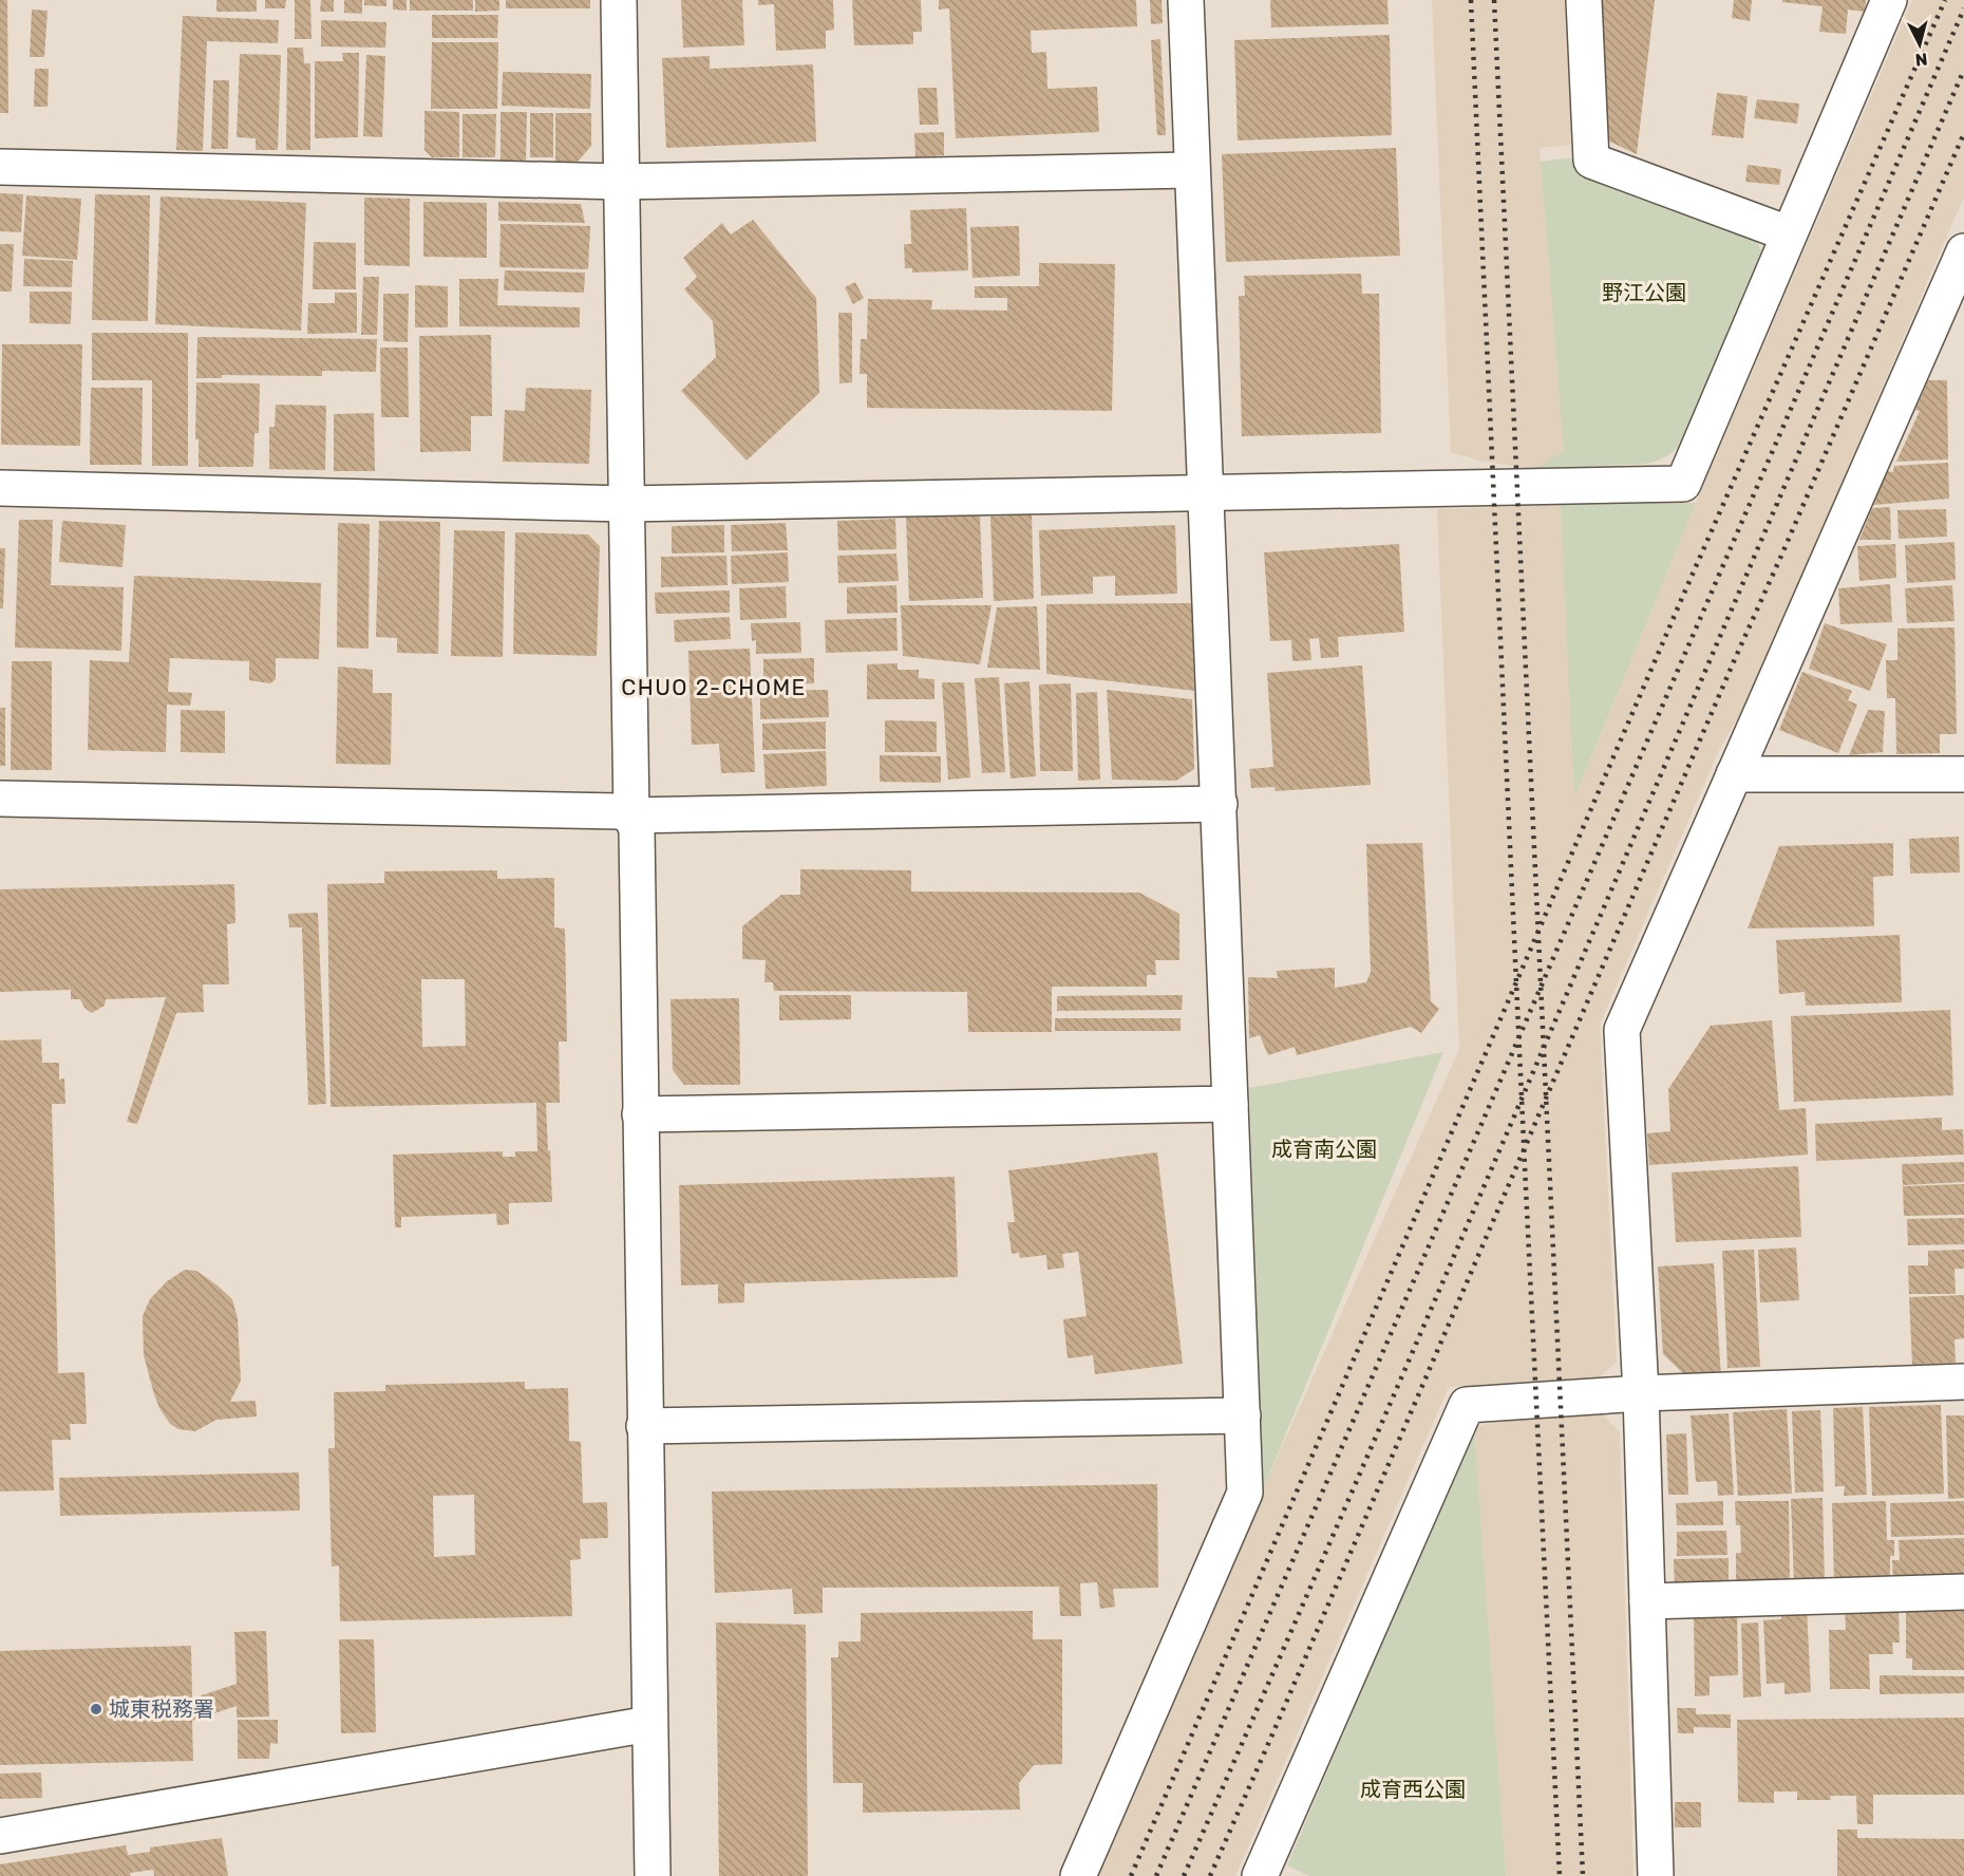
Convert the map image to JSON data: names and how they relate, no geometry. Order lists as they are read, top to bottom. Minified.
{"districts":["CHUO 2-CHOME"],"parks":["野江公園","成育南公園","成育西公園"],"places":["城東税務署"],"north":"bottom"}
